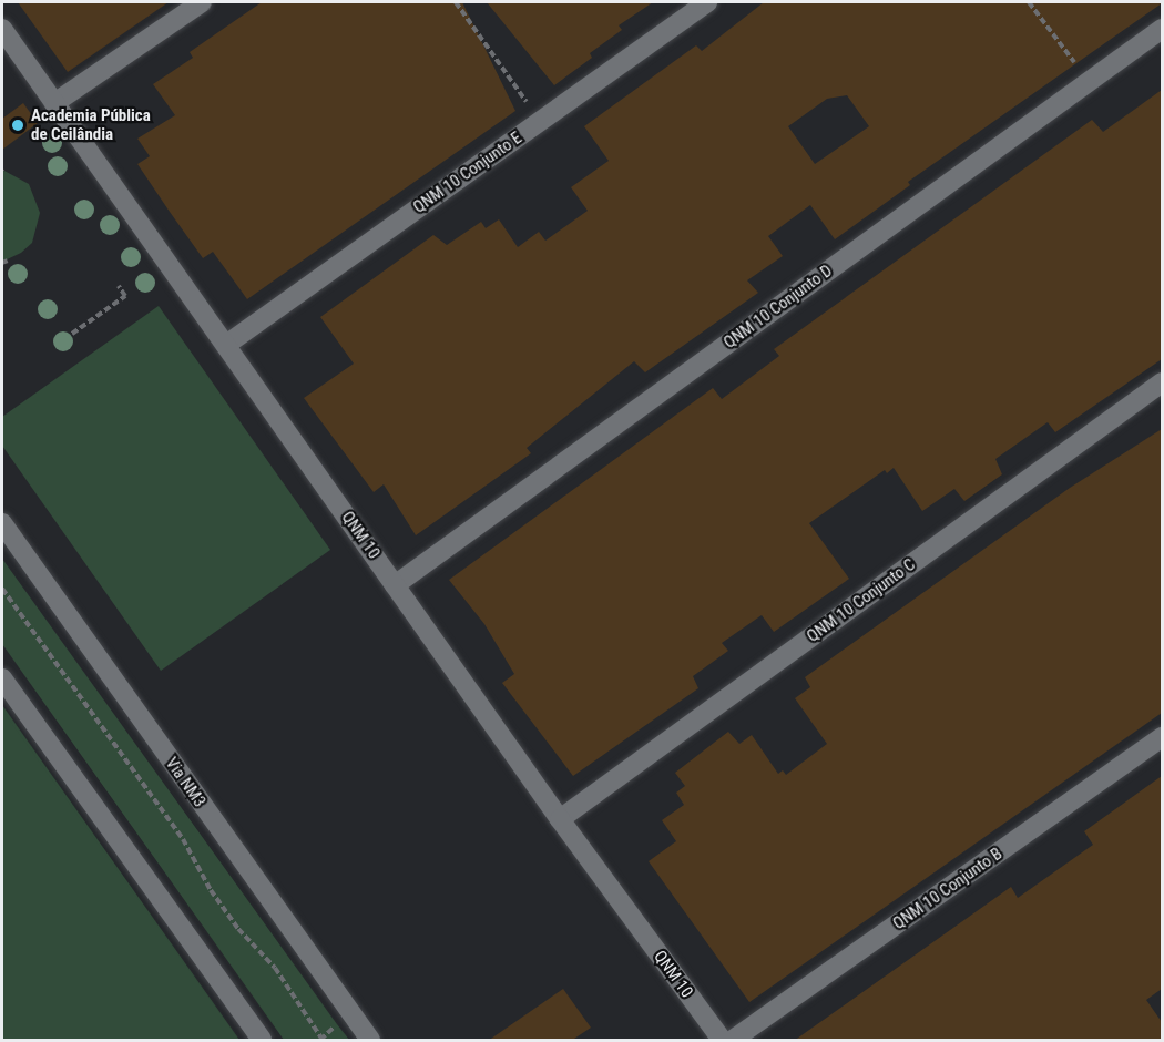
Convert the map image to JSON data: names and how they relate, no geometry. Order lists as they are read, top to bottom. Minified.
{"streets":{"street":["QNM 10 Conjunto E","QNM 10 Conjunto D","QNM 10","QNM 10 Conjunto C","Via NM3","QNM 10 Conjunto B"]},"crossings":[["QNM 10 Conjunto E","QNM 10"],["QNM 10 Conjunto D","QNM 10"],["QNM 10","QNM 10 Conjunto C"]],"places":["Academia Pública de Ceilândia"]}
